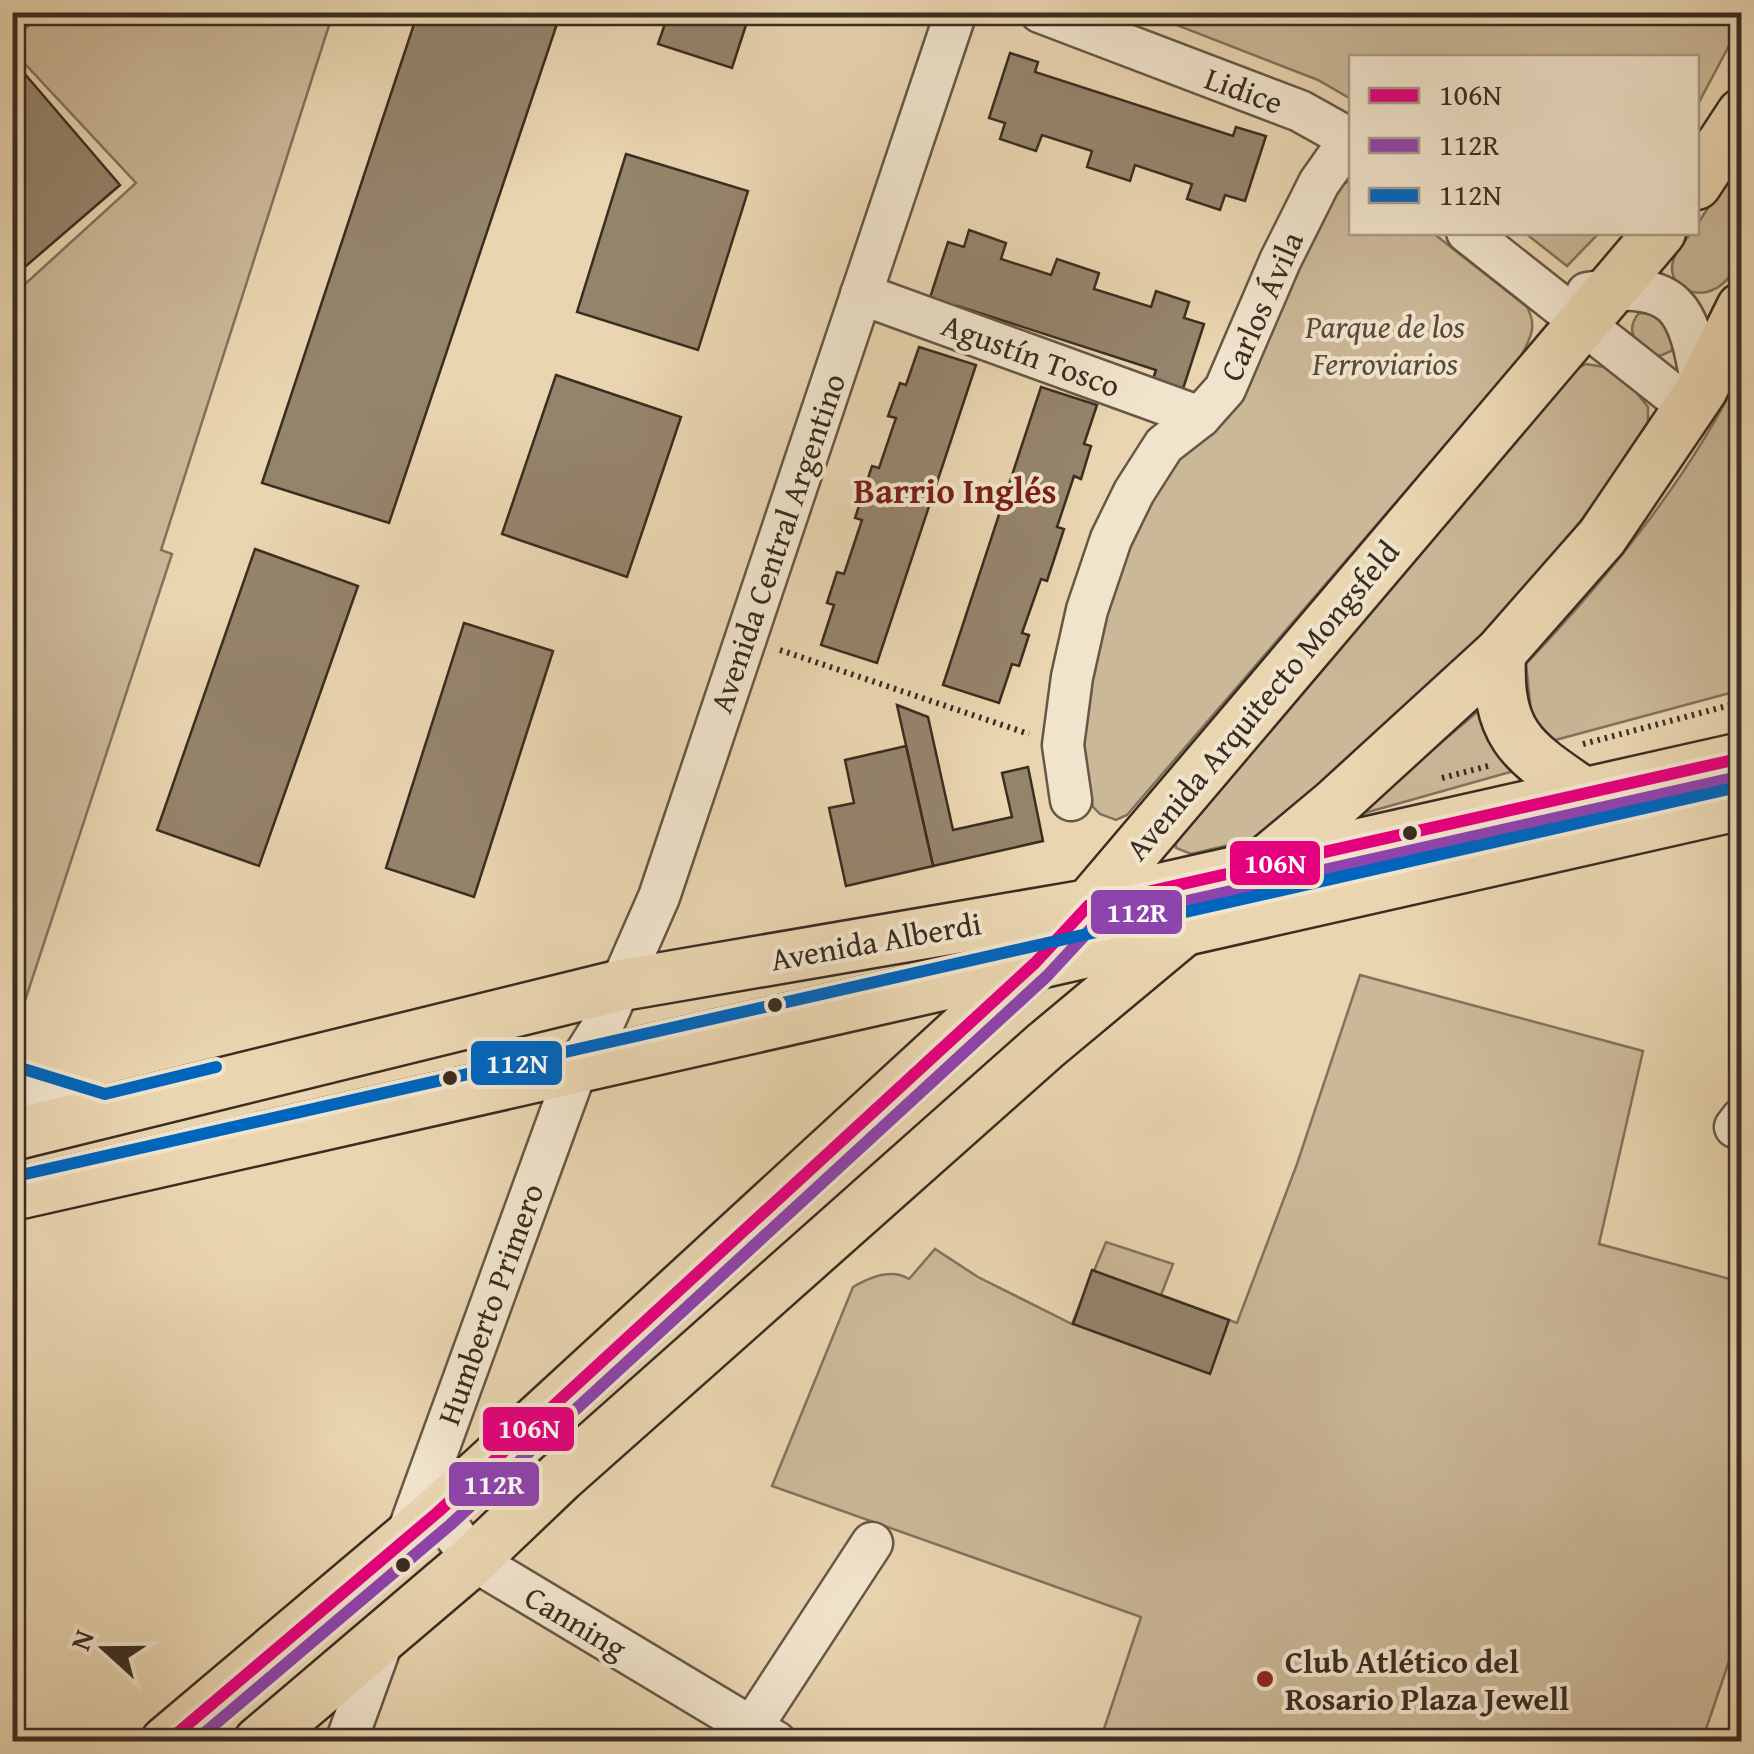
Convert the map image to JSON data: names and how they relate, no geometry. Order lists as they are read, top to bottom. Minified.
{"streets":{"main road":["Avenida Arquitecto Mongsfeld","Avenida Alberdi"],"street":["Lidice","Carlos Ávila","Agustín Tosco","Avenida Central Argentino","Humberto Primero","Canning"]},"crossings":[["Carlos Ávila","Agustín Tosco"],["Agustín Tosco","Avenida Central Argentino"],["Avenida Central Argentino","Avenida Alberdi"],["Avenida Central Argentino","Humberto Primero"],["Avenida Arquitecto Mongsfeld","Avenida Alberdi"],["Avenida Arquitecto Mongsfeld","Humberto Primero"],["Avenida Arquitecto Mongsfeld","Canning"],["Avenida Alberdi","Humberto Primero"],["Humberto Primero","Canning"]],"districts":["Barrio Inglés"],"parks":["Parque de los Ferroviarios"],"places":["Club Atlético del Rosario Plaza Jewell"],"lines":["transit line 106N","transit line 112R","transit line 112N"],"legend":["106N","112R","112N"],"north":"left"}
